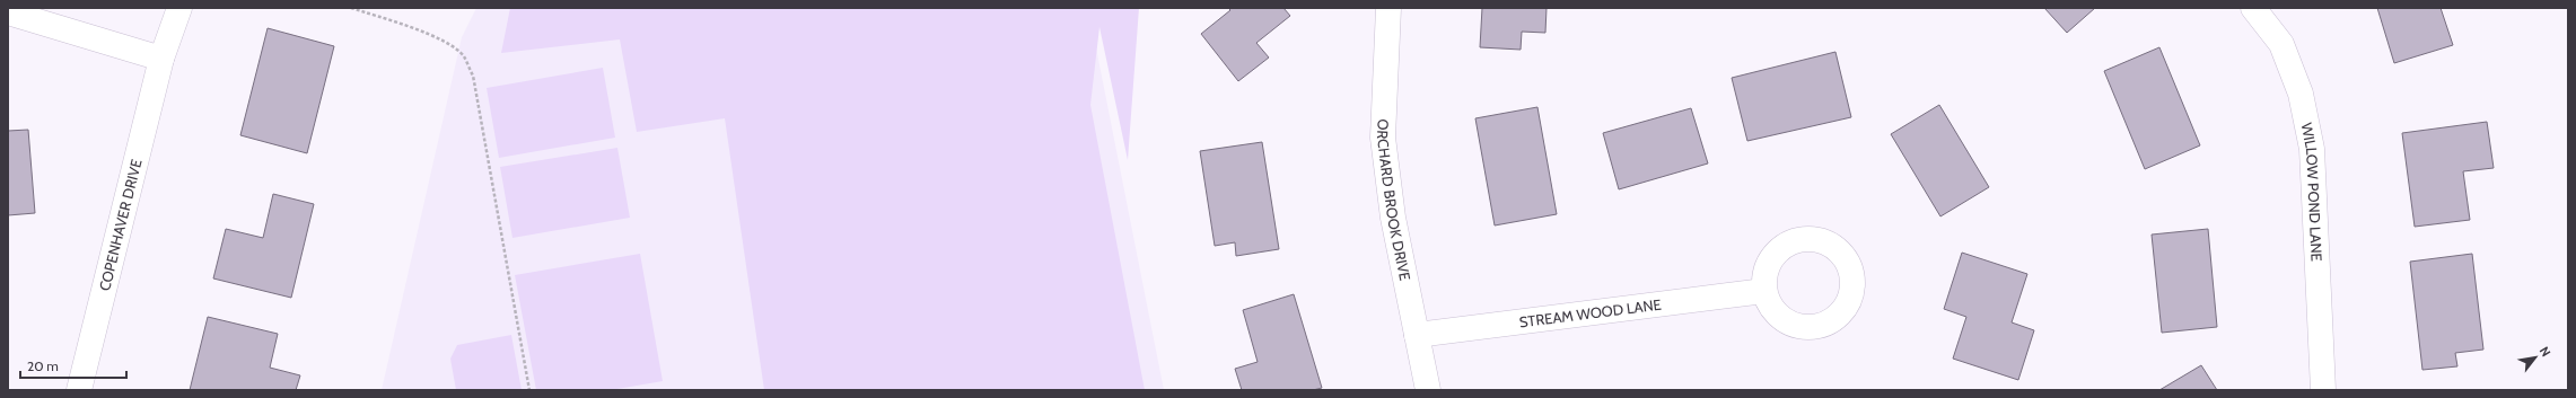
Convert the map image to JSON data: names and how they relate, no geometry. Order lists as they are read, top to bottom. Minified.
{"streets":{"street":["WILLOW POND LANE","ORCHARD BROOK DRIVE","COPENHAVER DRIVE","STREAM WOOD LANE"]},"crossings":[["ORCHARD BROOK DRIVE","STREAM WOOD LANE"]],"scale_bar":"20 m","north":"top right"}
